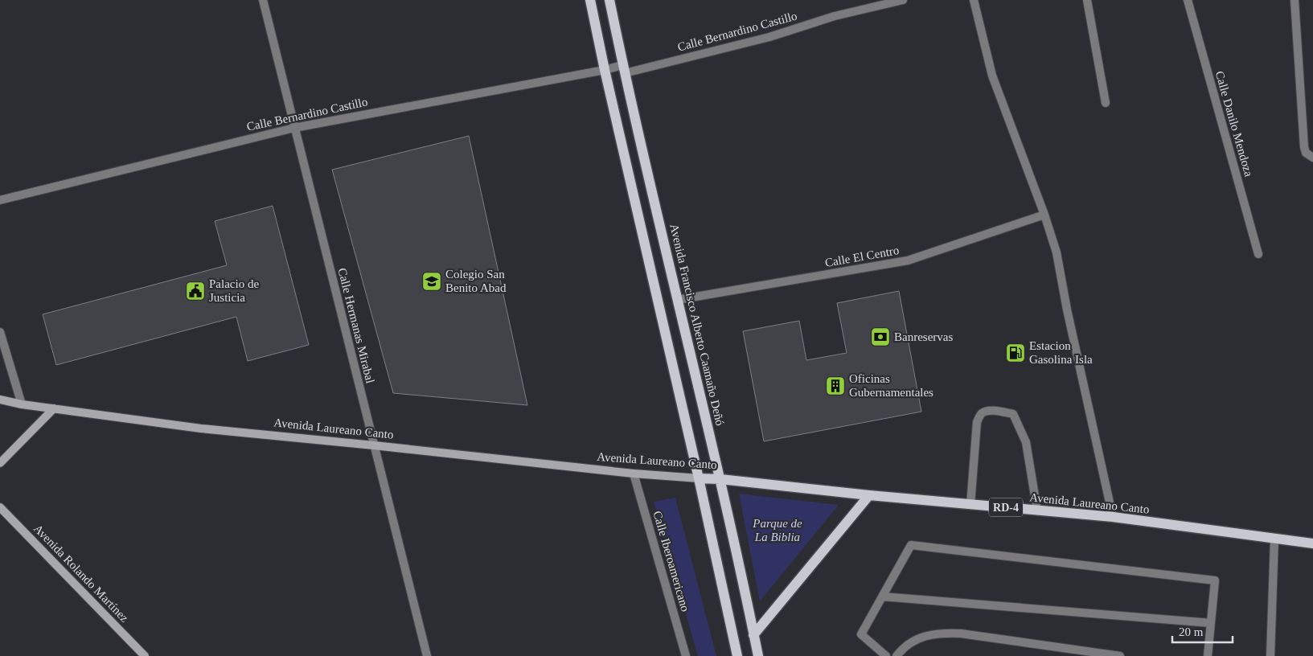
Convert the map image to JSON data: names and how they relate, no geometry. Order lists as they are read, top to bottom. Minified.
{"streets":{"main road":["Avenida Francisco Alberto Caamaño Deñó","Avenida Laureano Canto","RD-4"],"street":["Calle Bernardino Castillo","Calle Danilo Mendoza","Calle El Centro","Calle Hermanas Mirabal","Calle Iberoamericano","Avenida Rolando Martínez"]},"crossings":[["Calle Bernardino Castillo","Avenida Francisco Alberto Caamaño Deñó"],["Calle Bernardino Castillo","Calle Hermanas Mirabal"],["Calle El Centro","Avenida Francisco Alberto Caamaño Deñó"],["Avenida Francisco Alberto Caamaño Deñó","Avenida Laureano Canto"],["Calle Hermanas Mirabal","Avenida Laureano Canto"],["Avenida Laureano Canto","Calle Iberoamericano"]],"parks":["Parque de La Biblia"],"places":{"school or university":["Colegio San Benito Abad"],"public building":["Palacio de Justicia"],"bank":["Banreservas"],"fuel station":["Estacion Gasolina Isla"],"building":["Oficinas Gubernamentales"]},"scale_bar":"20 m"}
